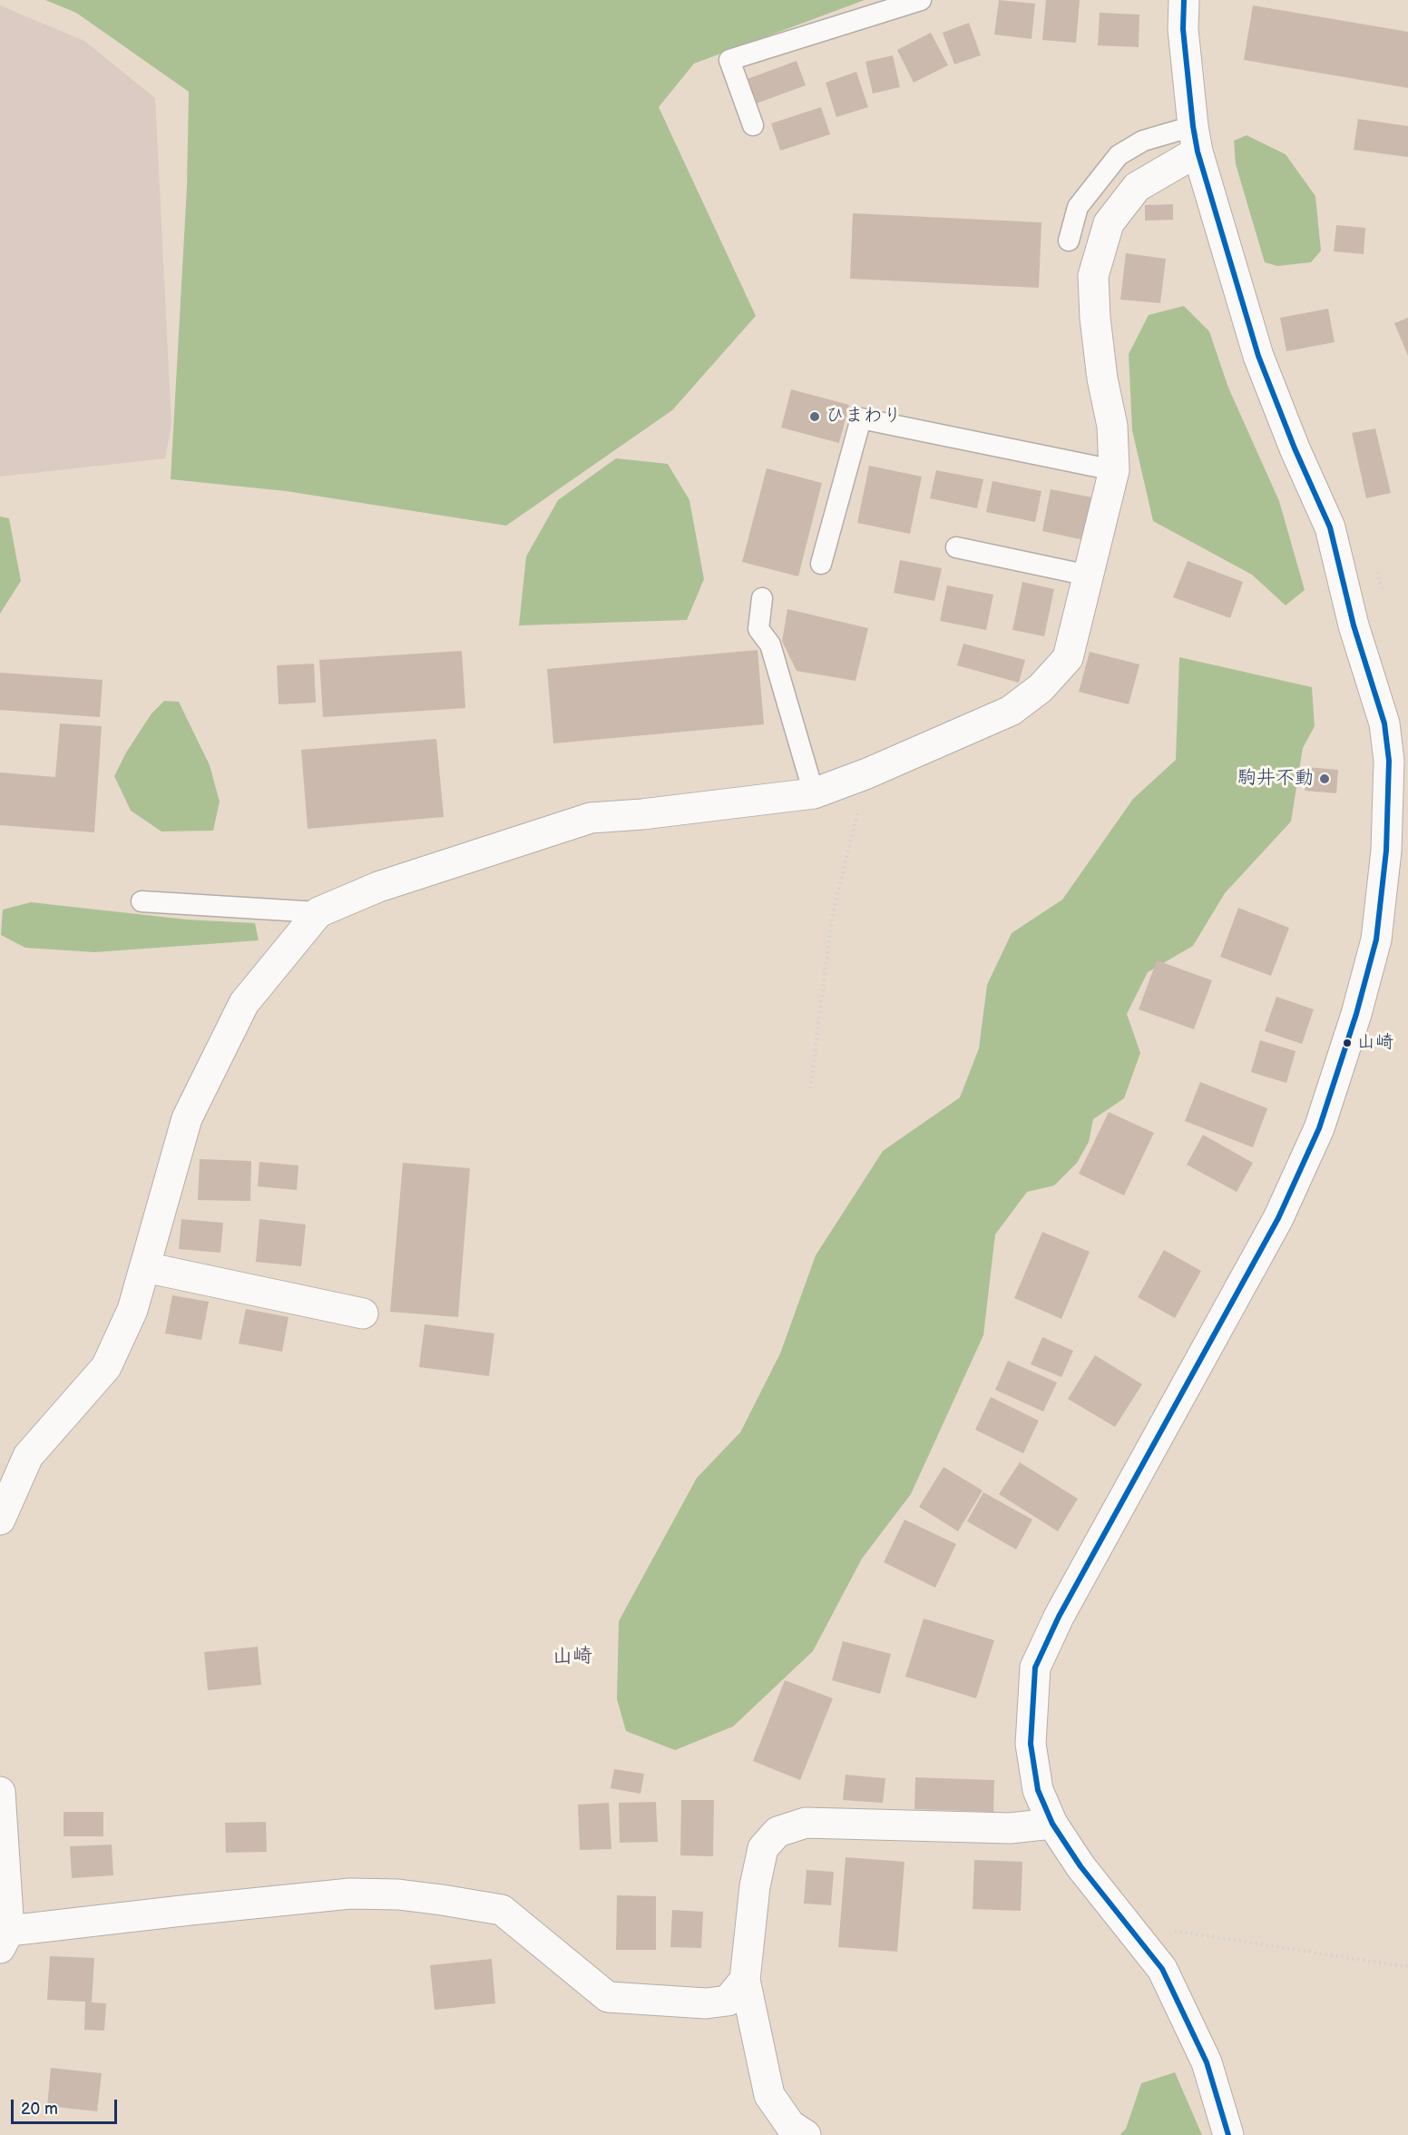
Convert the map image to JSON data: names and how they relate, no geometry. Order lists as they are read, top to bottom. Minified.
{"districts":["山崎"],"places":["ひまわり","駒井不動","山崎"],"scale_bar":"20 m"}
